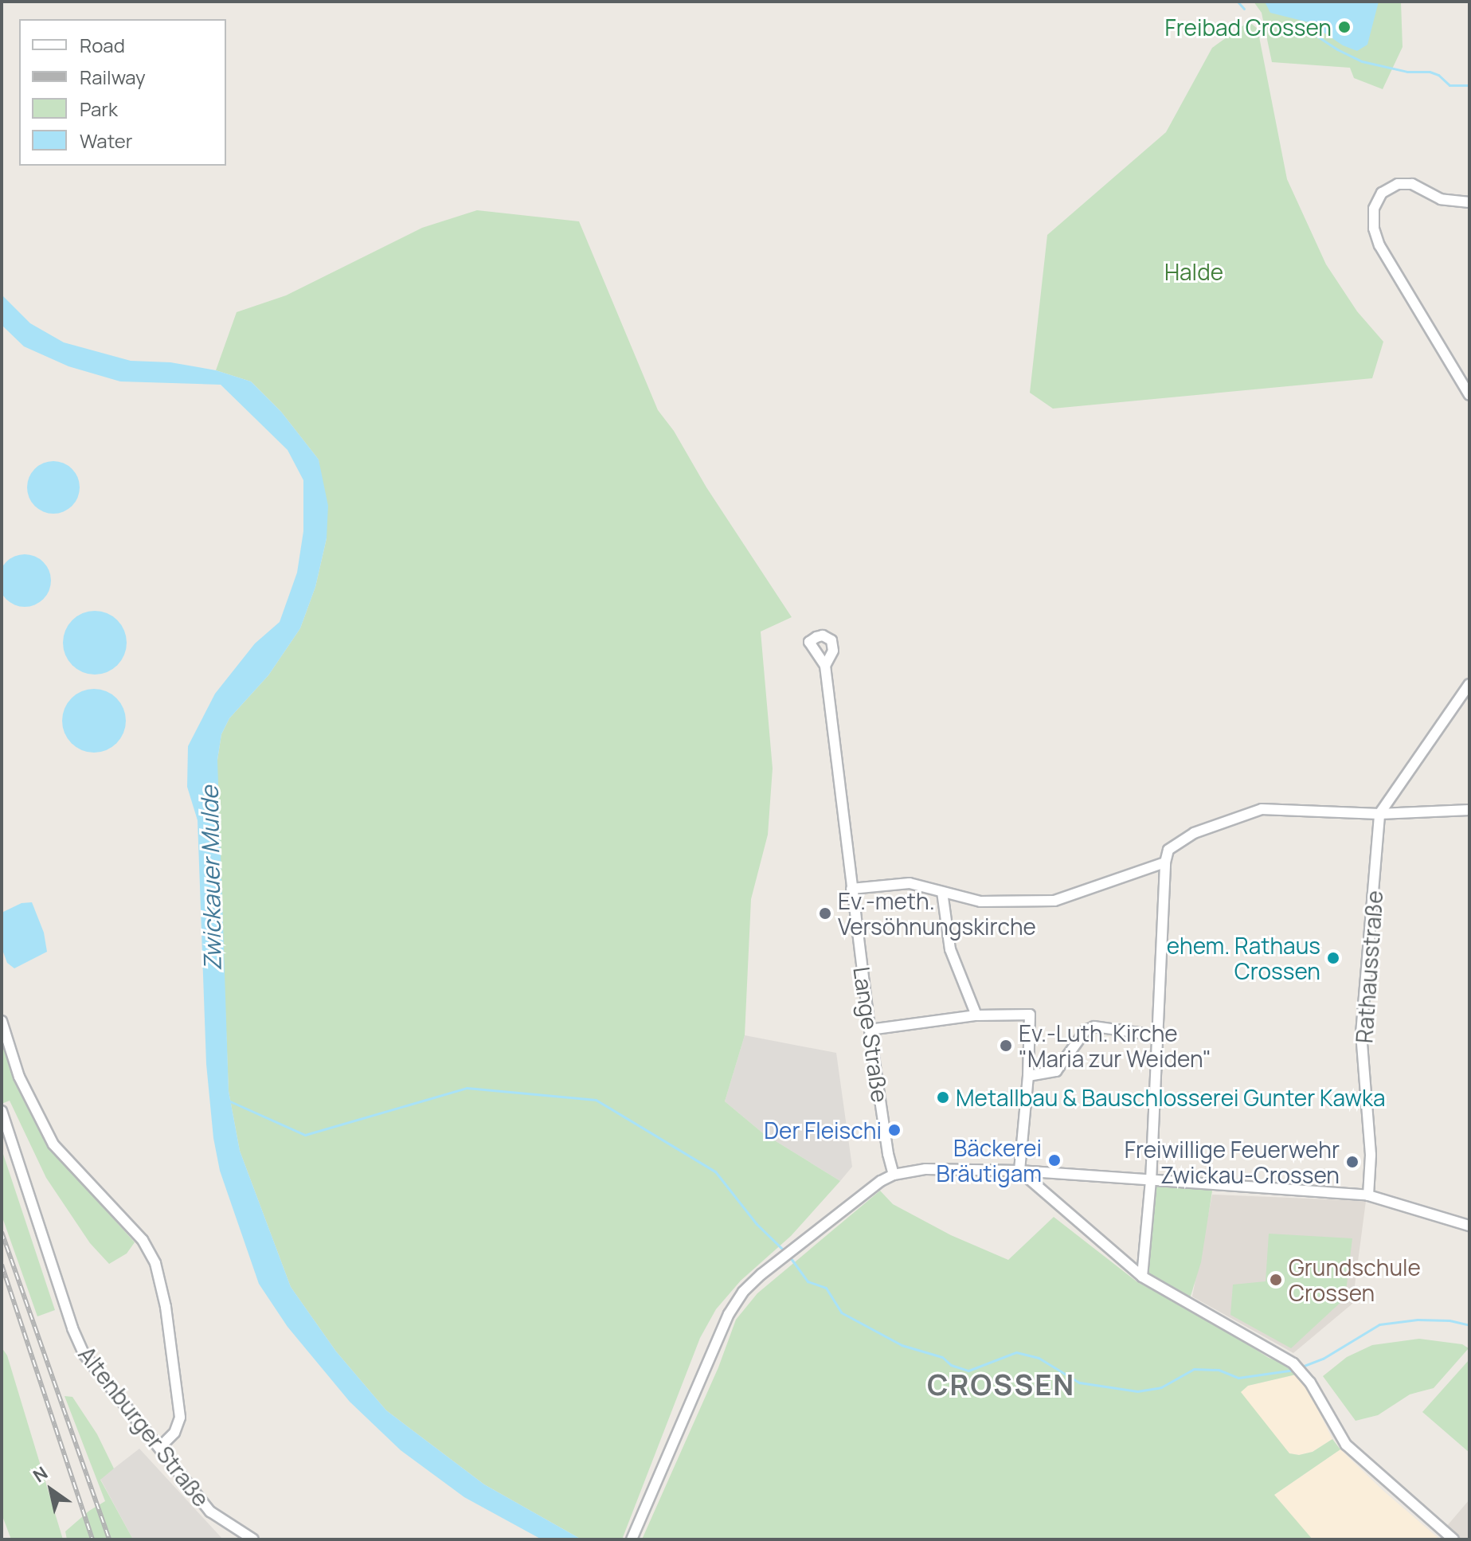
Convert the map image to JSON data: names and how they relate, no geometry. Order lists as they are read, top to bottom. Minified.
{"streets":{"street":["Rathausstraße","Lange Straße","Altenburger Straße"]},"districts":["CROSSEN"],"water":["Zwickauer Mulde"],"parks":["Halde"],"places":["Freibad Crossen","Ev.-meth. Versöhnungskirche","ehem. Rathaus Crossen","Ev.-Luth. Kirche \"Maria zur Weiden\"","Metallbau & Bauschlosserei Gunter Kawka","Der Fleischi","Bäckerei Bräutigam","Freiwillige Feuerwehr Zwickau-Crossen","Grundschule Crossen"],"legend":["Road","Railway","Park","Water"],"north":"top left"}
